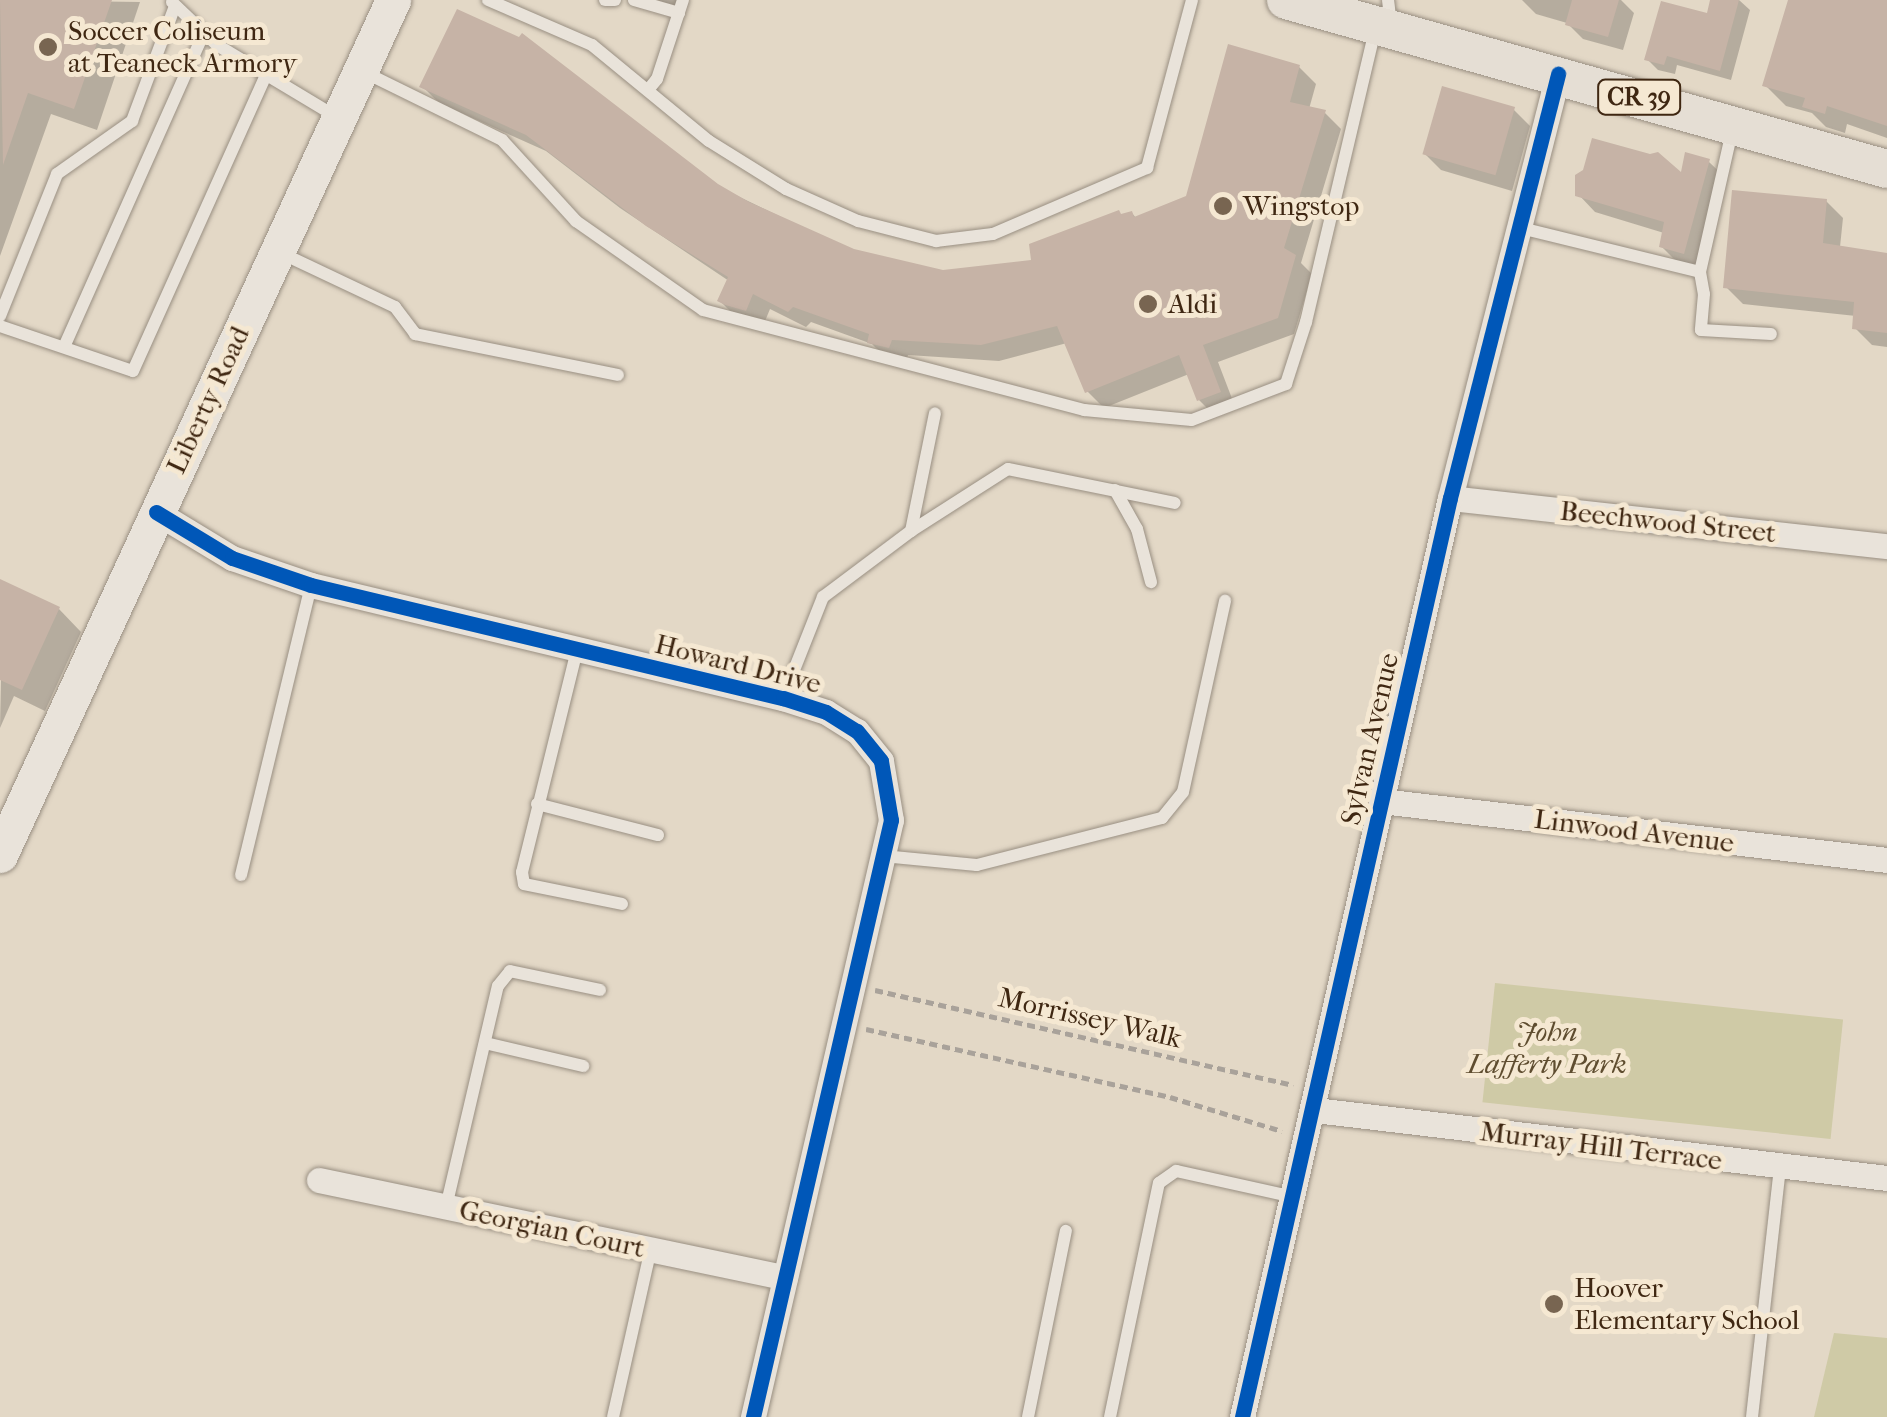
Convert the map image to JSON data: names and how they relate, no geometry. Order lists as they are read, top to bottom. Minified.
{"streets":{"main road":["CR 39","Liberty Road"],"street":["Beechwood Street","Howard Drive","Sylvan Avenue","Linwood Avenue","Murray Hill Terrace","Georgian Court"],"path":["Morrissey Walk"]},"crossings":[["CR 39","Sylvan Avenue"],["Liberty Road","Howard Drive"],["Beechwood Street","Sylvan Avenue"],["Howard Drive","Morrissey Walk"],["Howard Drive","Georgian Court"],["Sylvan Avenue","Linwood Avenue"],["Sylvan Avenue","Morrissey Walk"],["Sylvan Avenue","Murray Hill Terrace"],["Morrissey Walk","Murray Hill Terrace"]],"parks":["John Lafferty Park"],"places":["Soccer Coliseum at Teaneck Armory","Wingstop","Aldi","Hoover Elementary School"]}
